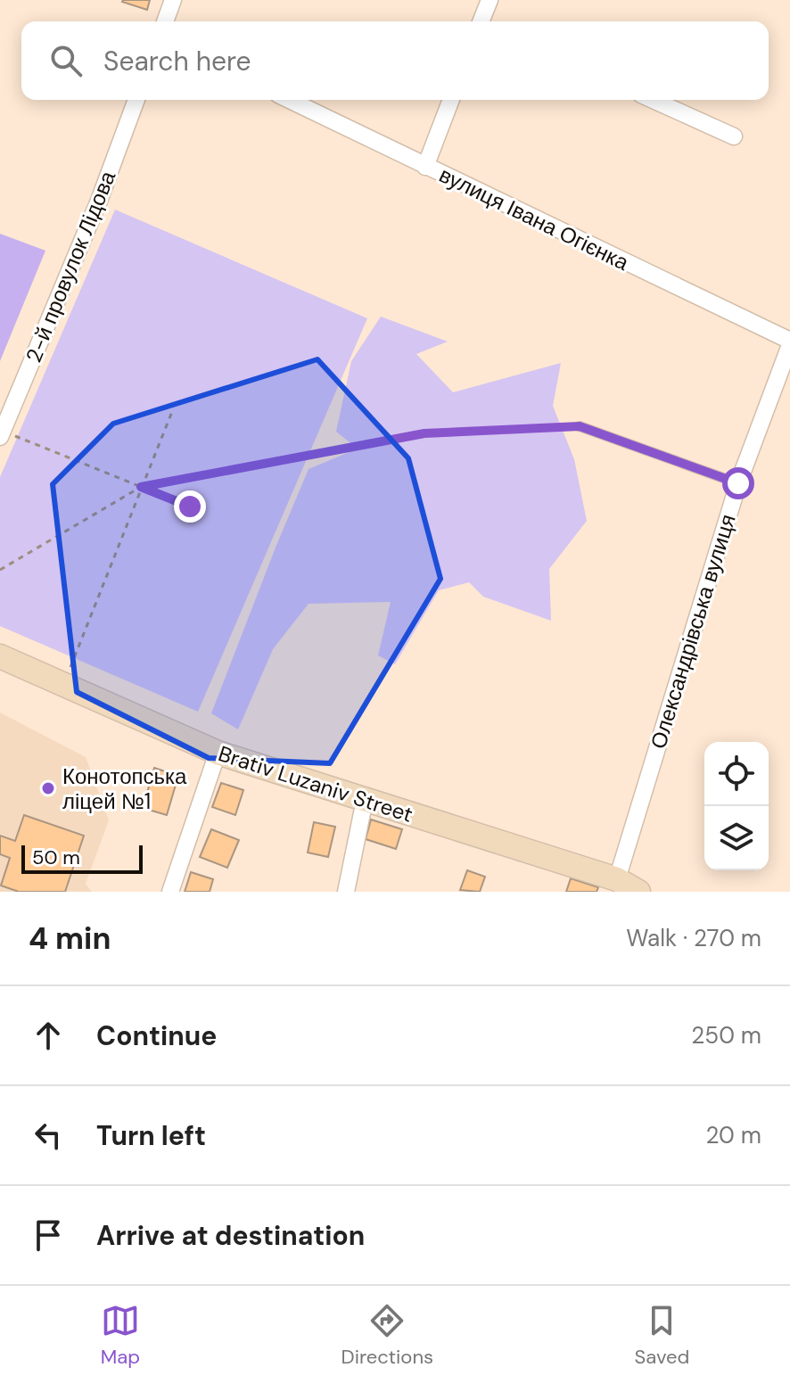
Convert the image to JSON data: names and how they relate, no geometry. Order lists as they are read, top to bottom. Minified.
{"streets":{"main road":["Brativ Luzaniv Street"],"street":["вулиця Івана Огієнка","2-й провулок Лідова","Олександрівська вулиця"]},"crossings":[["вулиця Івана Огієнка","Олександрівська вулиця"],["Олександрівська вулиця","Brativ Luzaniv Street"]],"places":["Конотопська ліцей №1"],"scale_bar":"50 m","page":{"search":"Search here","scale":"50 m","heading":["4 min","Walk · 270 m"],"list":[["Continue","250 m"],["Turn left","20 m"],"Arrive at destination"],"nav":["Map","Directions","Saved"]}}
